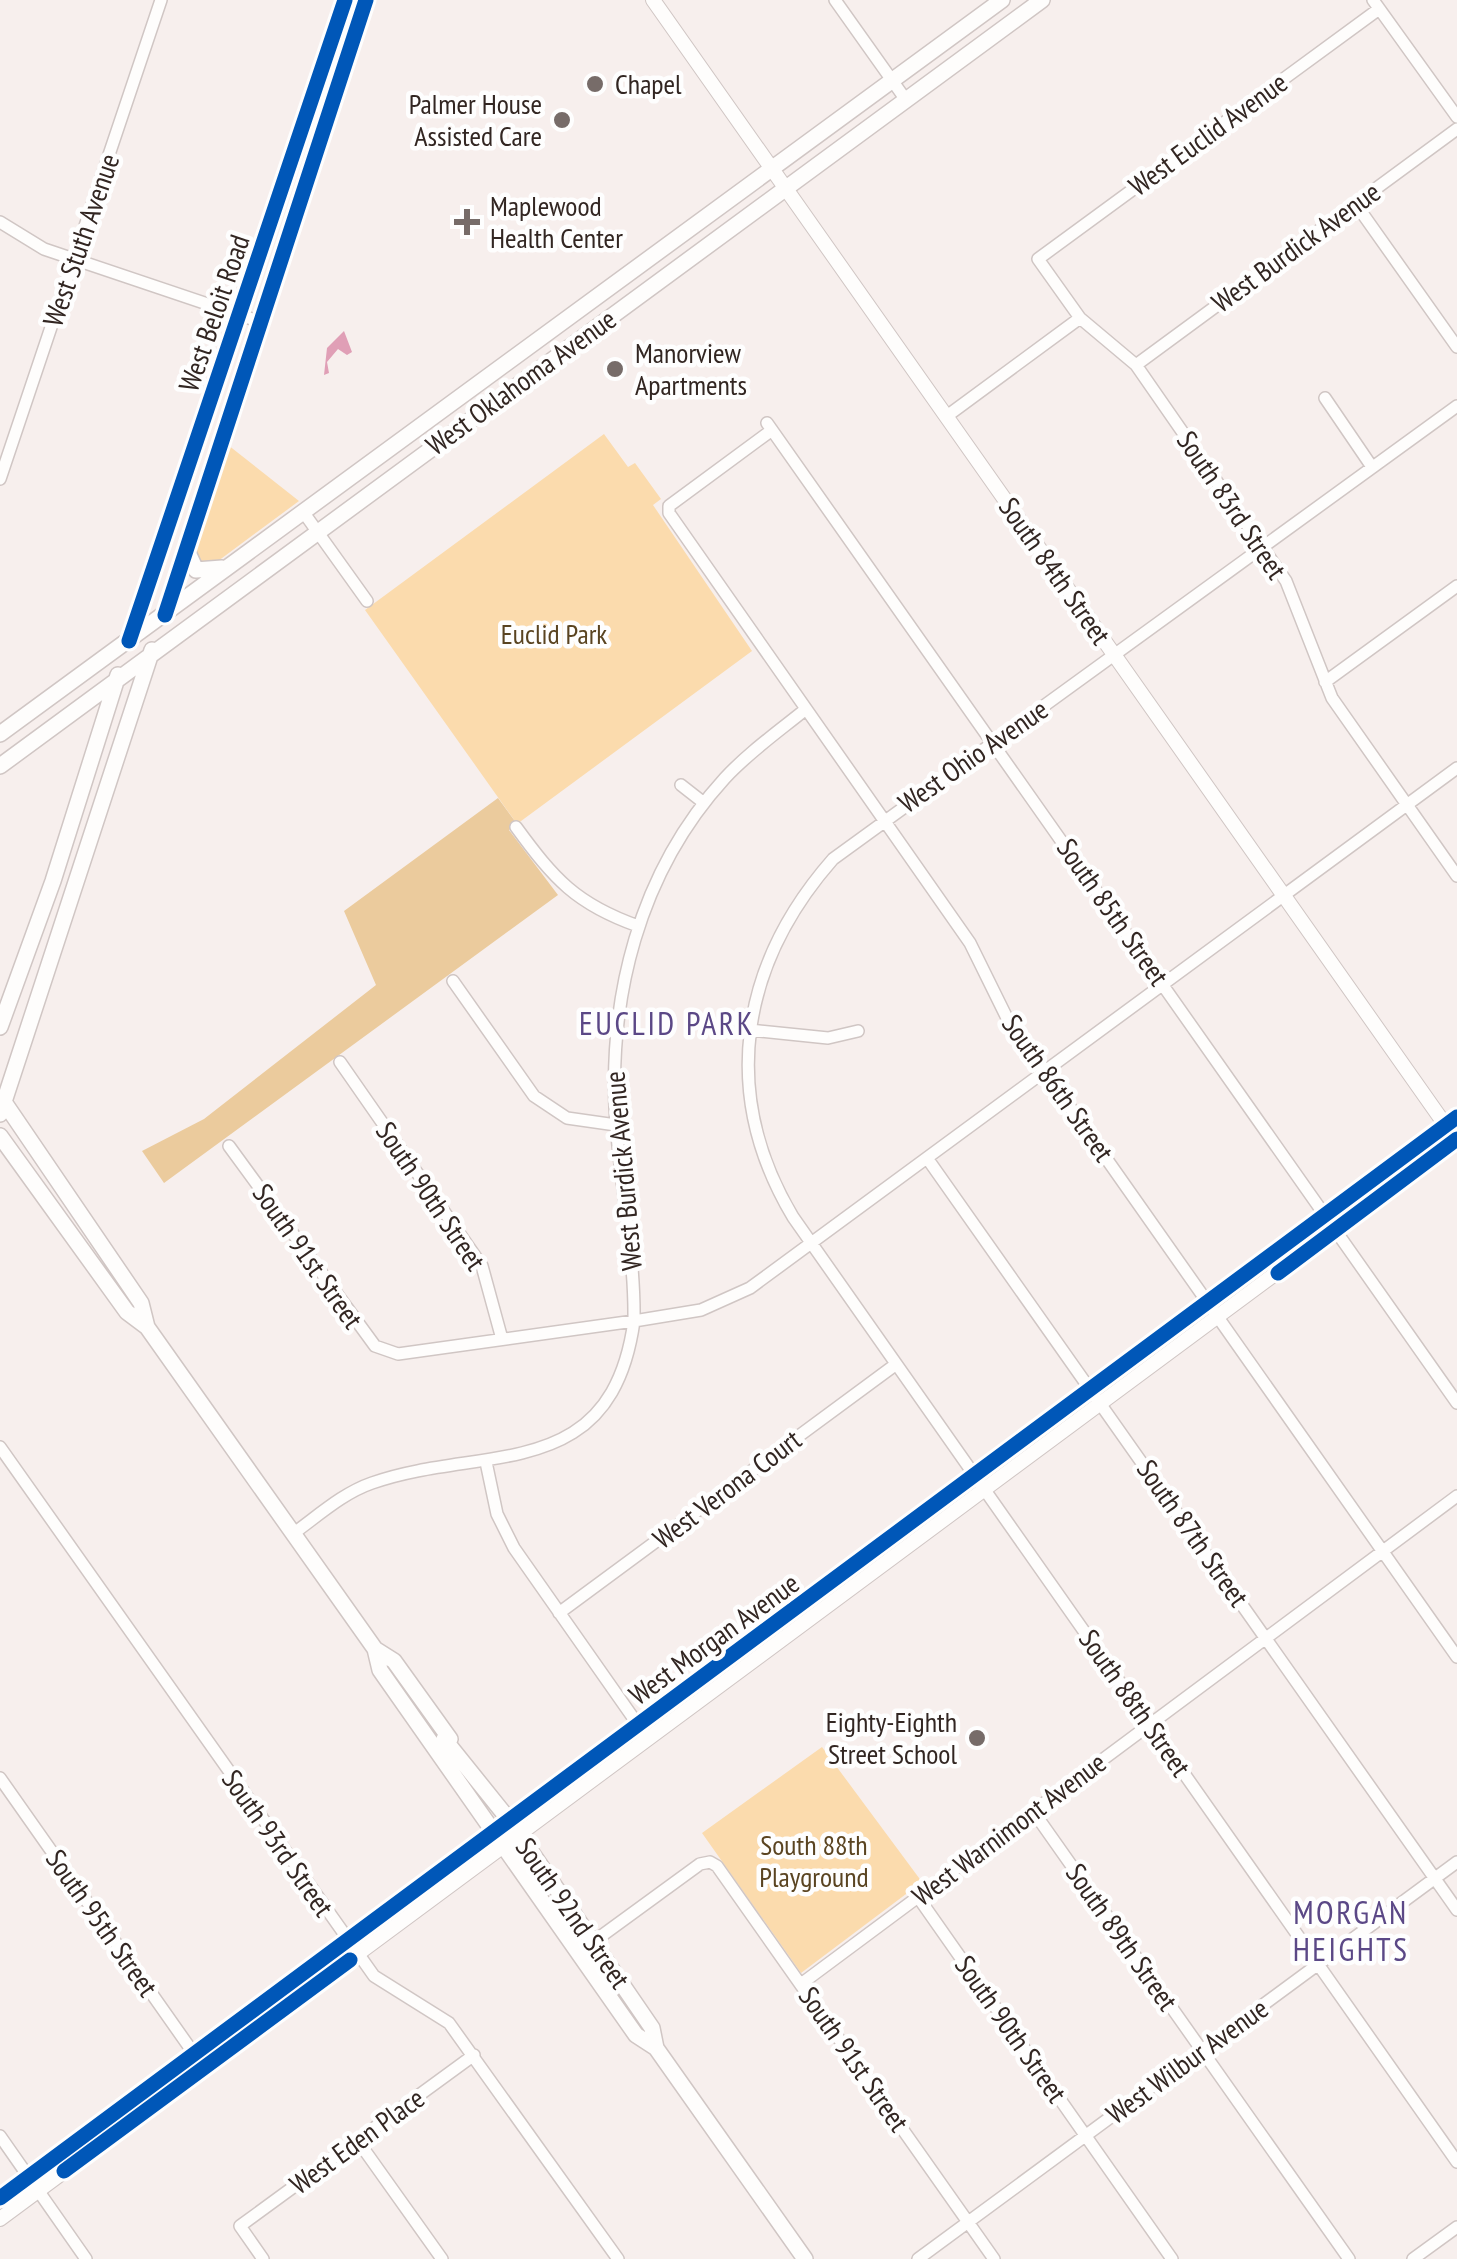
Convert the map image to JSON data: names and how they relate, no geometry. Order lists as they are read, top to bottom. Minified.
{"streets":{"main road":["West Beloit Road","West Oklahoma Avenue","South 92nd Street"],"street":["West Euclid Avenue","West Stuth Avenue","West Burdick Avenue","South 83rd Street","South 84th Street","West Ohio Avenue","South 85th Street","South 86th Street","South 90th Street","South 91st Street","West Verona Court","South 87th Street","West Morgan Avenue","South 88th Street","West Warnimont Avenue","South 93rd Street","South 95th Street","South 89th Street","West Wilbur Avenue","West Eden Place"]},"crossings":[["West Euclid Avenue","South 83rd Street"],["West Burdick Avenue","South 83rd Street"],["West Burdick Avenue","South 86th Street"],["West Beloit Road","West Oklahoma Avenue"],["West Beloit Road","South 92nd Street"],["West Oklahoma Avenue","South 84th Street"],["South 83rd Street","West Ohio Avenue"],["South 84th Street","West Ohio Avenue"],["South 84th Street","West Morgan Avenue"],["West Ohio Avenue","South 85th Street"],["West Ohio Avenue","South 86th Street"],["West Ohio Avenue","South 88th Street"],["South 85th Street","South 86th Street"],["South 85th Street","West Morgan Avenue"],["South 86th Street","West Morgan Avenue"],["South 86th Street","West Warnimont Avenue"],["South 90th Street","South 91st Street"],["South 90th Street","West Warnimont Avenue"],["South 90th Street","West Wilbur Avenue"],["South 91st Street","West Warnimont Avenue"],["South 91st Street","South 92nd Street"],["South 91st Street","West Wilbur Avenue"],["West Verona Court","South 88th Street"],["South 87th Street","West Morgan Avenue"],["South 87th Street","West Warnimont Avenue"],["South 87th Street","West Wilbur Avenue"],["West Morgan Avenue","South 88th Street"],["West Morgan Avenue","South 93rd Street"],["West Morgan Avenue","South 92nd Street"],["West Morgan Avenue","South 95th Street"],["South 88th Street","West Warnimont Avenue"],["South 88th Street","West Wilbur Avenue"],["West Warnimont Avenue","South 89th Street"],["South 93rd Street","West Eden Place"],["South 89th Street","West Wilbur Avenue"]],"districts":["EUCLID PARK","MORGAN HEIGHTS"],"parks":["Euclid Park","South 88th Playground"],"places":{"other":["Chapel","Palmer House Assisted Care","Manorview Apartments","Eighty-Eighth Street School"],"health":["Maplewood Health Center"]}}
